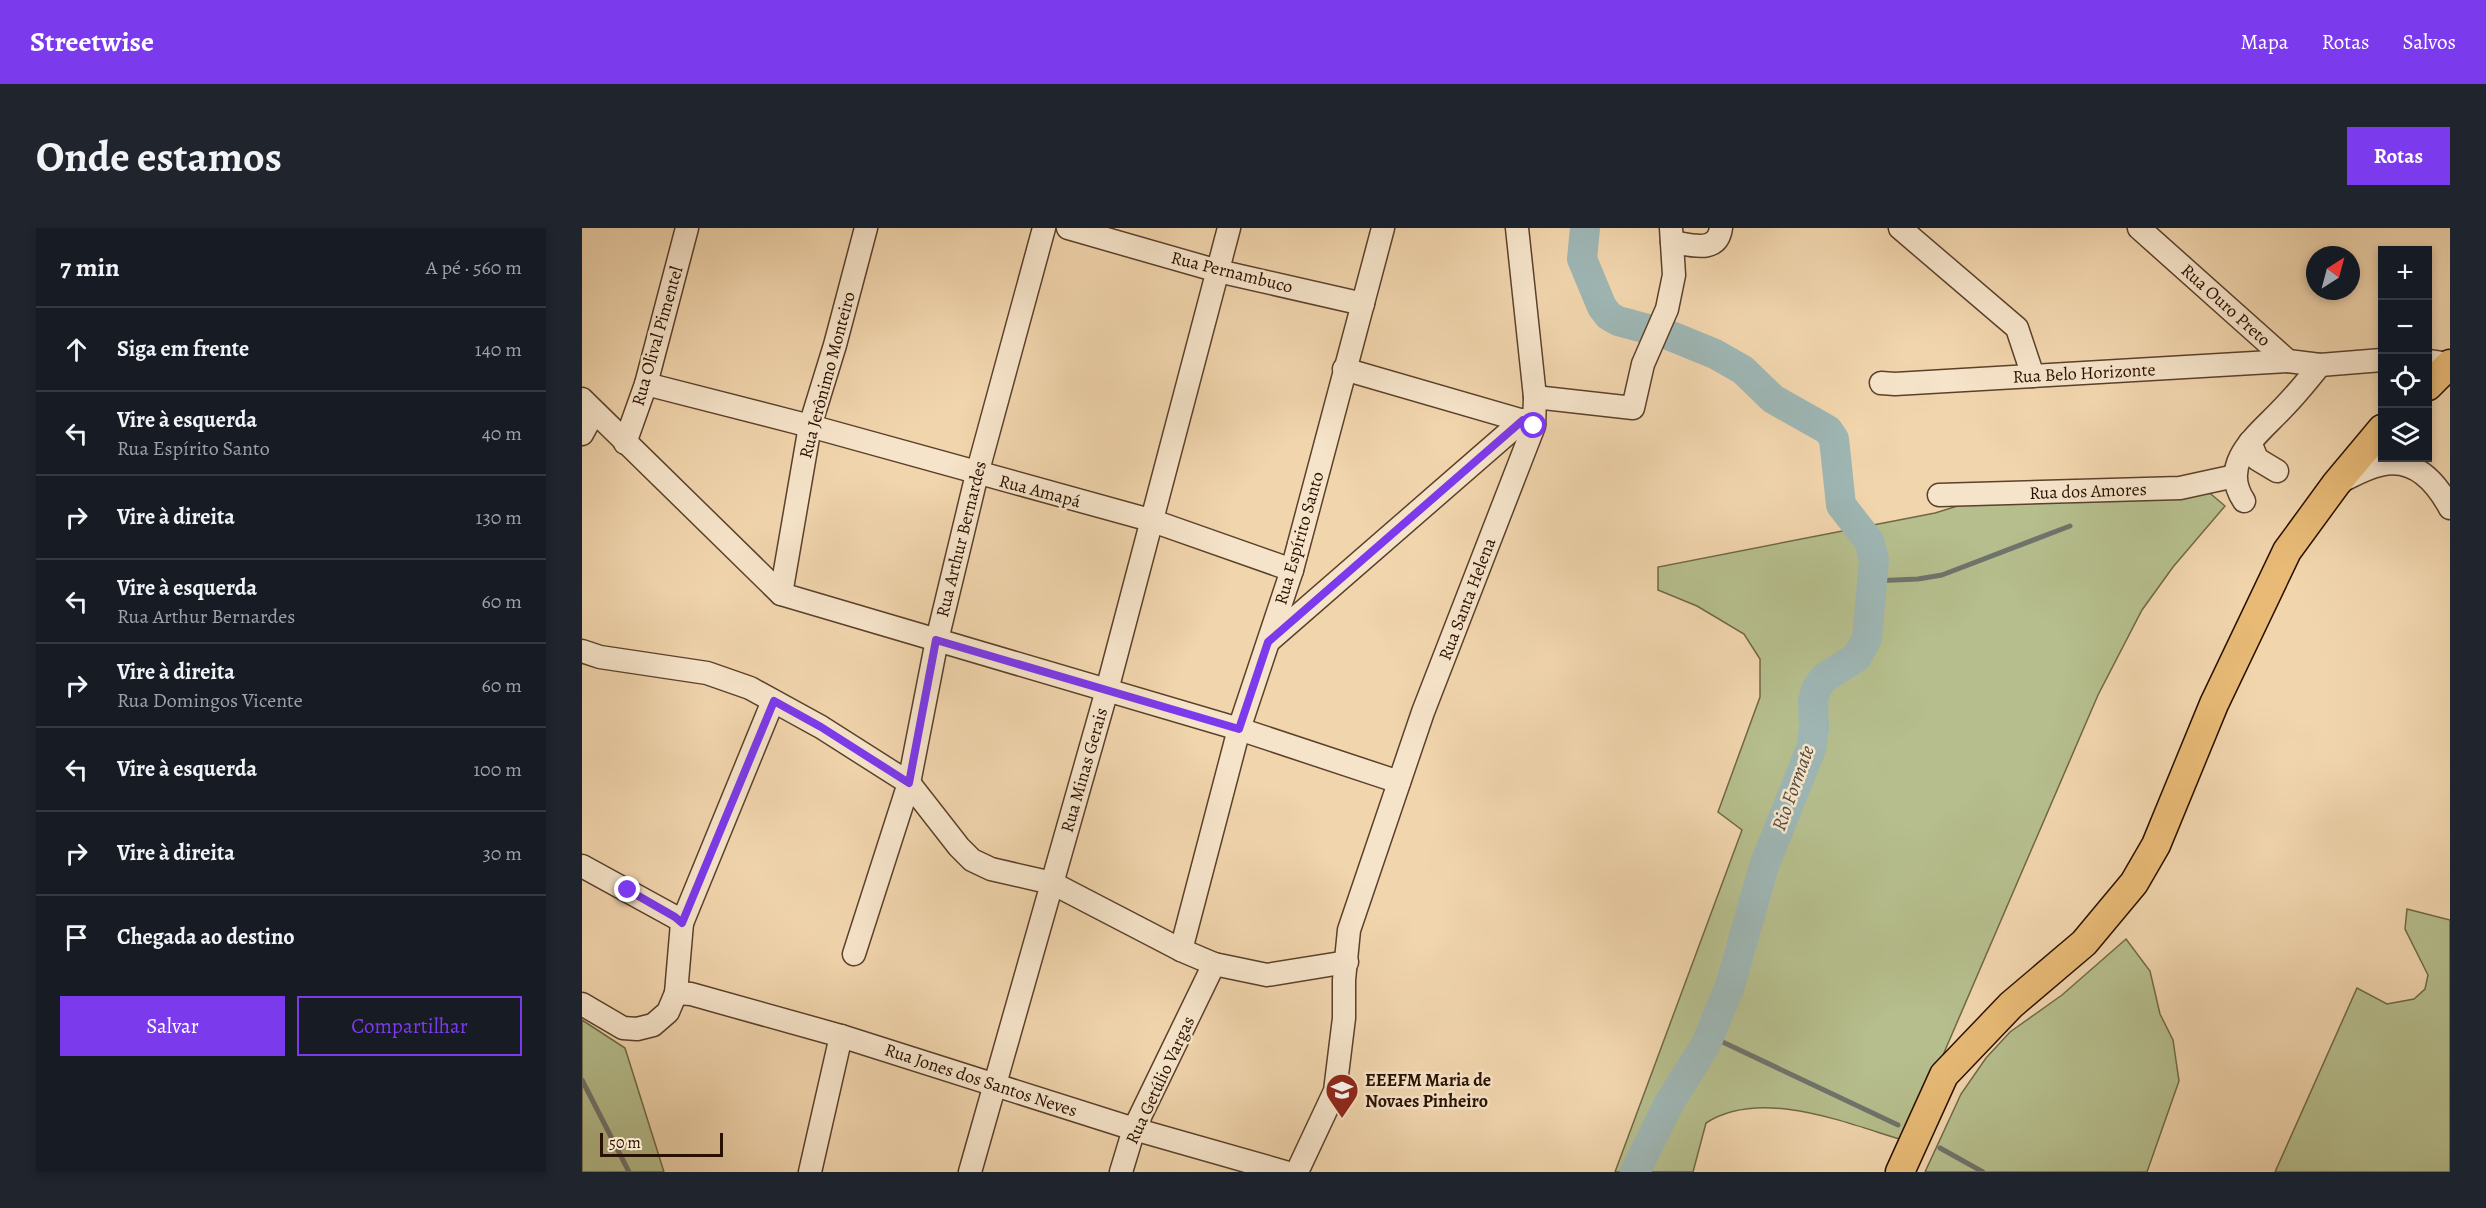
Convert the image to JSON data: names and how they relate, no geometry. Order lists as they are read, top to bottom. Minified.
{"streets":{"street":["Rua Pernambuco","Rua Ouro Preto","Rua Olival Pimentel","Rua Belo Horizonte","Rua Jerônimo Monteiro","Rua Amapá","Rua dos Amores","Rua Espírito Santo","Rua Arthur Bernardes","Rua Santa Helena","Rua Minas Gerais","Rua Jones dos Santos Neves","Rua Getúlio Vargas"]},"crossings":[["Rua Pernambuco","Rua Espírito Santo"],["Rua Pernambuco","Rua Minas Gerais"],["Rua Ouro Preto","Rua Belo Horizonte"],["Rua Olival Pimentel","Rua Amapá"],["Rua Jerônimo Monteiro","Rua Amapá"],["Rua Amapá","Rua Espírito Santo"],["Rua Amapá","Rua Arthur Bernardes"],["Rua Amapá","Rua Minas Gerais"],["Rua Minas Gerais","Rua Jones dos Santos Neves"],["Rua Jones dos Santos Neves","Rua Getúlio Vargas"]],"water":["Rio Formate"],"places":{"school or university":["EEEFM Maria de Novaes Pinheiro"]},"scale_bar":"50 m","north":"top right","page":{"header":"Streetwise","nav":["Mapa","Rotas","Salvos"],"buttons":["Rotas",["Salvar","Compartilhar"]],"title":"Onde estamos","heading":["7 min","A pé · 560 m"],"map_buttons":["+","−"],"list":[["Siga em frente","140 m"],["Vire à esquerda","Rua Espírito Santo","40 m"],["Vire à direita","130 m"],["Vire à esquerda","Rua Arthur Bernardes","60 m"],["Vire à direita","Rua Domingos Vicente","60 m"],["Vire à esquerda","100 m"],["Vire à direita","30 m"],"Chegada ao destino"],"scale":"50 m"}}
